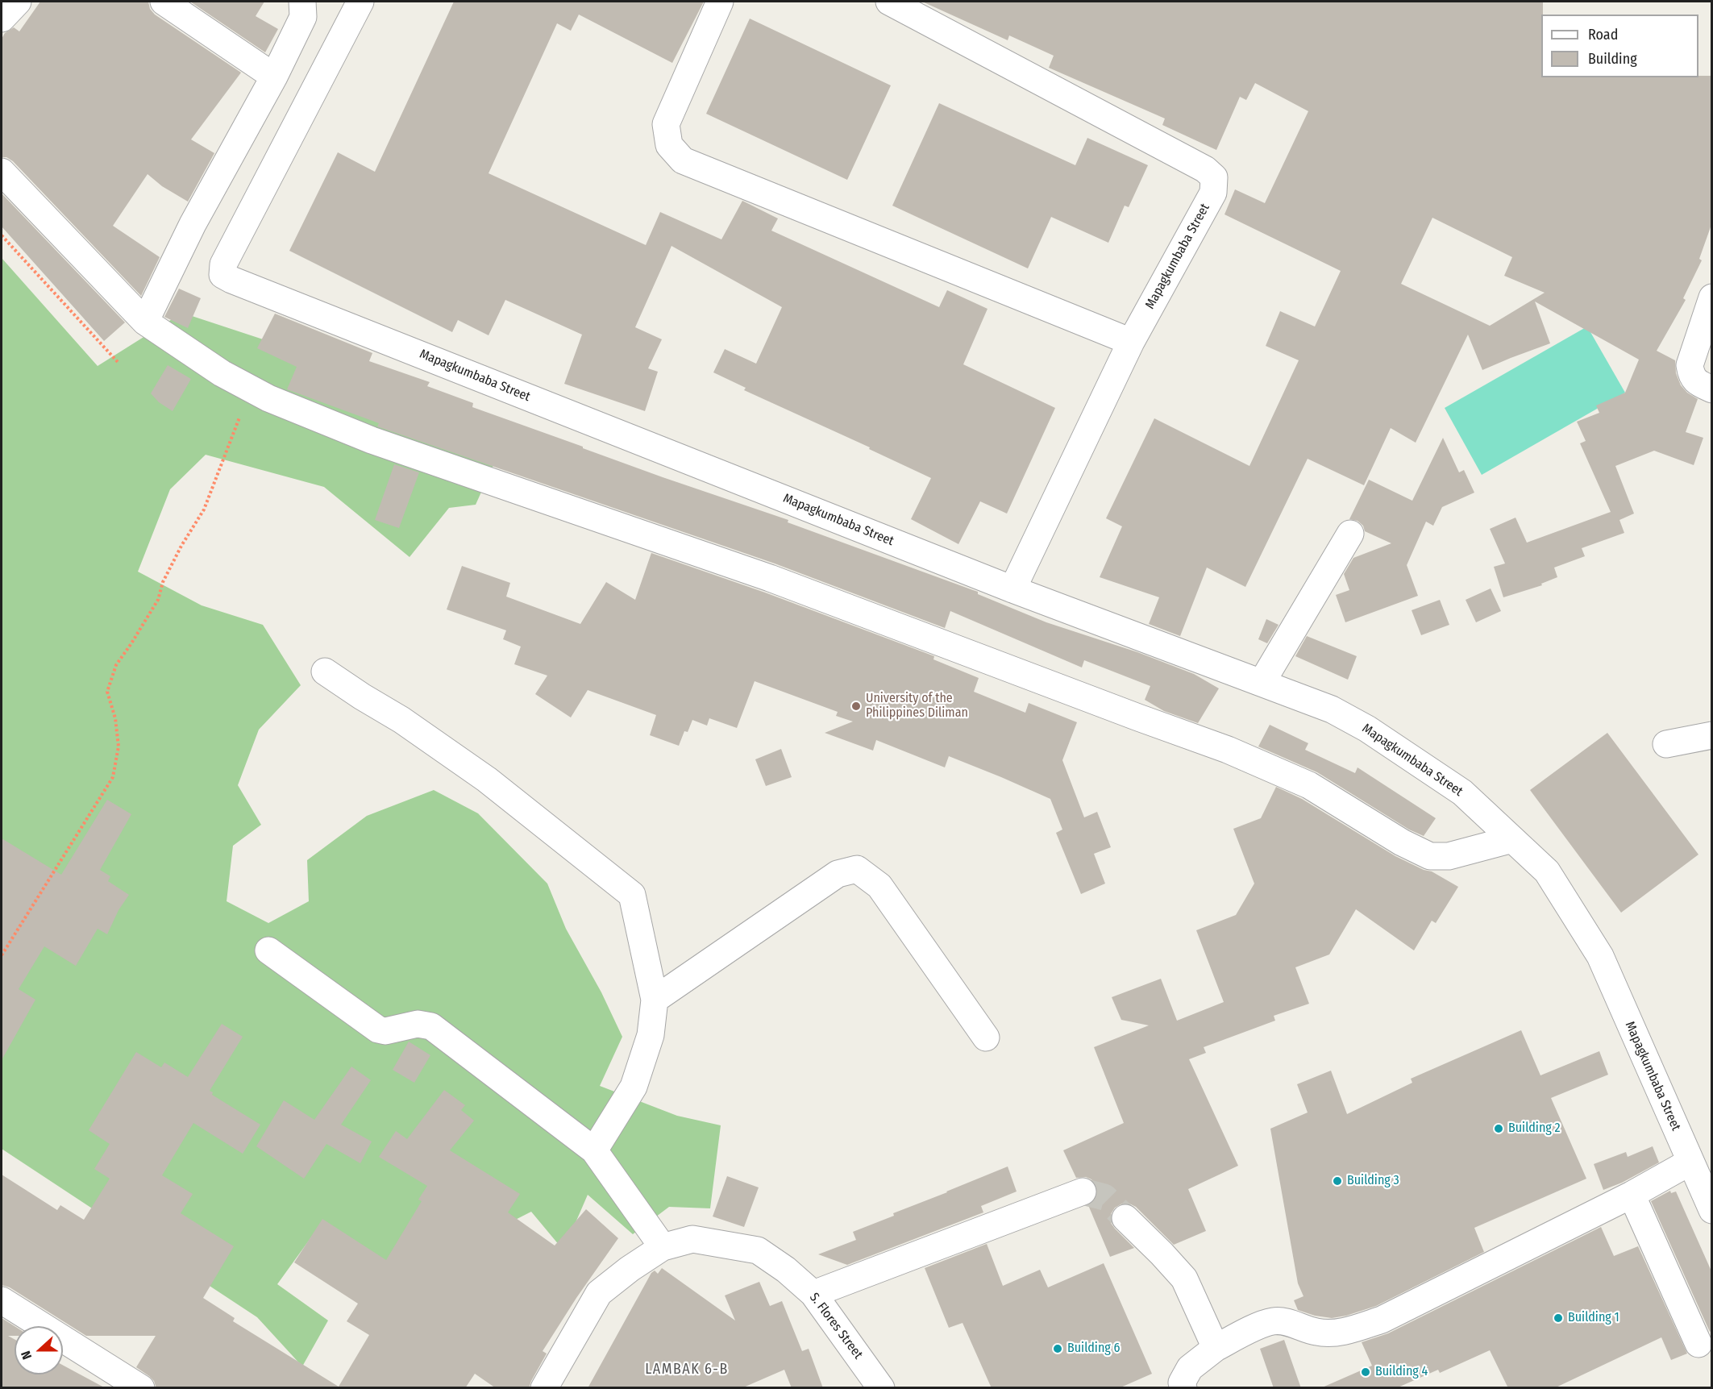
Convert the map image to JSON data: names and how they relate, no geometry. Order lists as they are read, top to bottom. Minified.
{"streets":{"street":["Mapagkumbaba Street","S. Flores Street"]},"districts":["LAMBAK 6-B"],"places":["University of the Philippines Diliman","Building 2","Building 3","Building 1","Building 6","Building 4"],"legend":["Road","Building"],"north":"left"}
